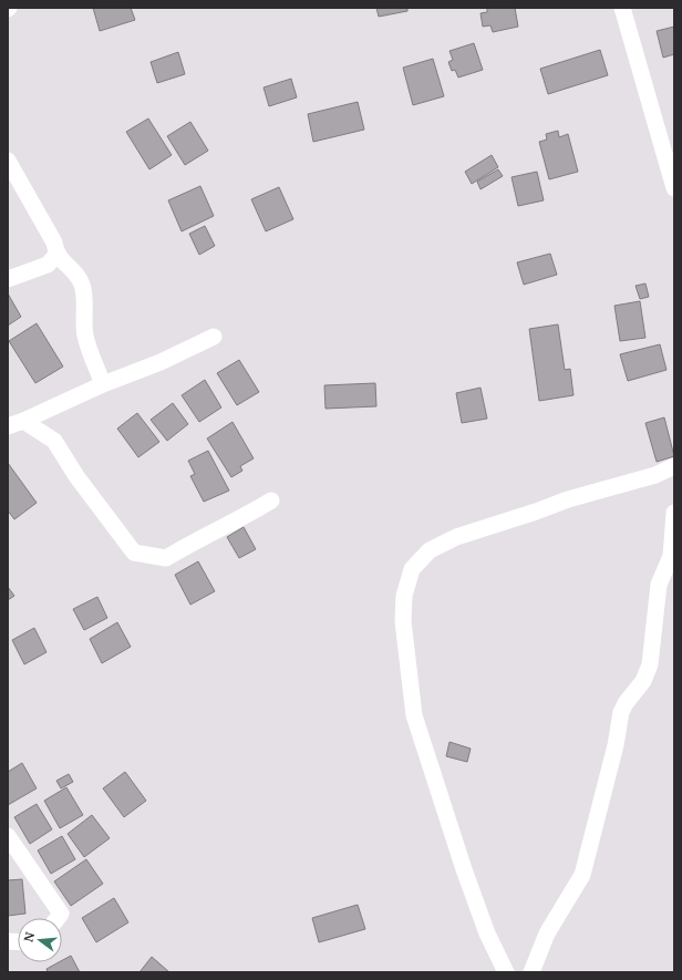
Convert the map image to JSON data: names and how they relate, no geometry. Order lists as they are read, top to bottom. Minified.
{"north":"left"}
